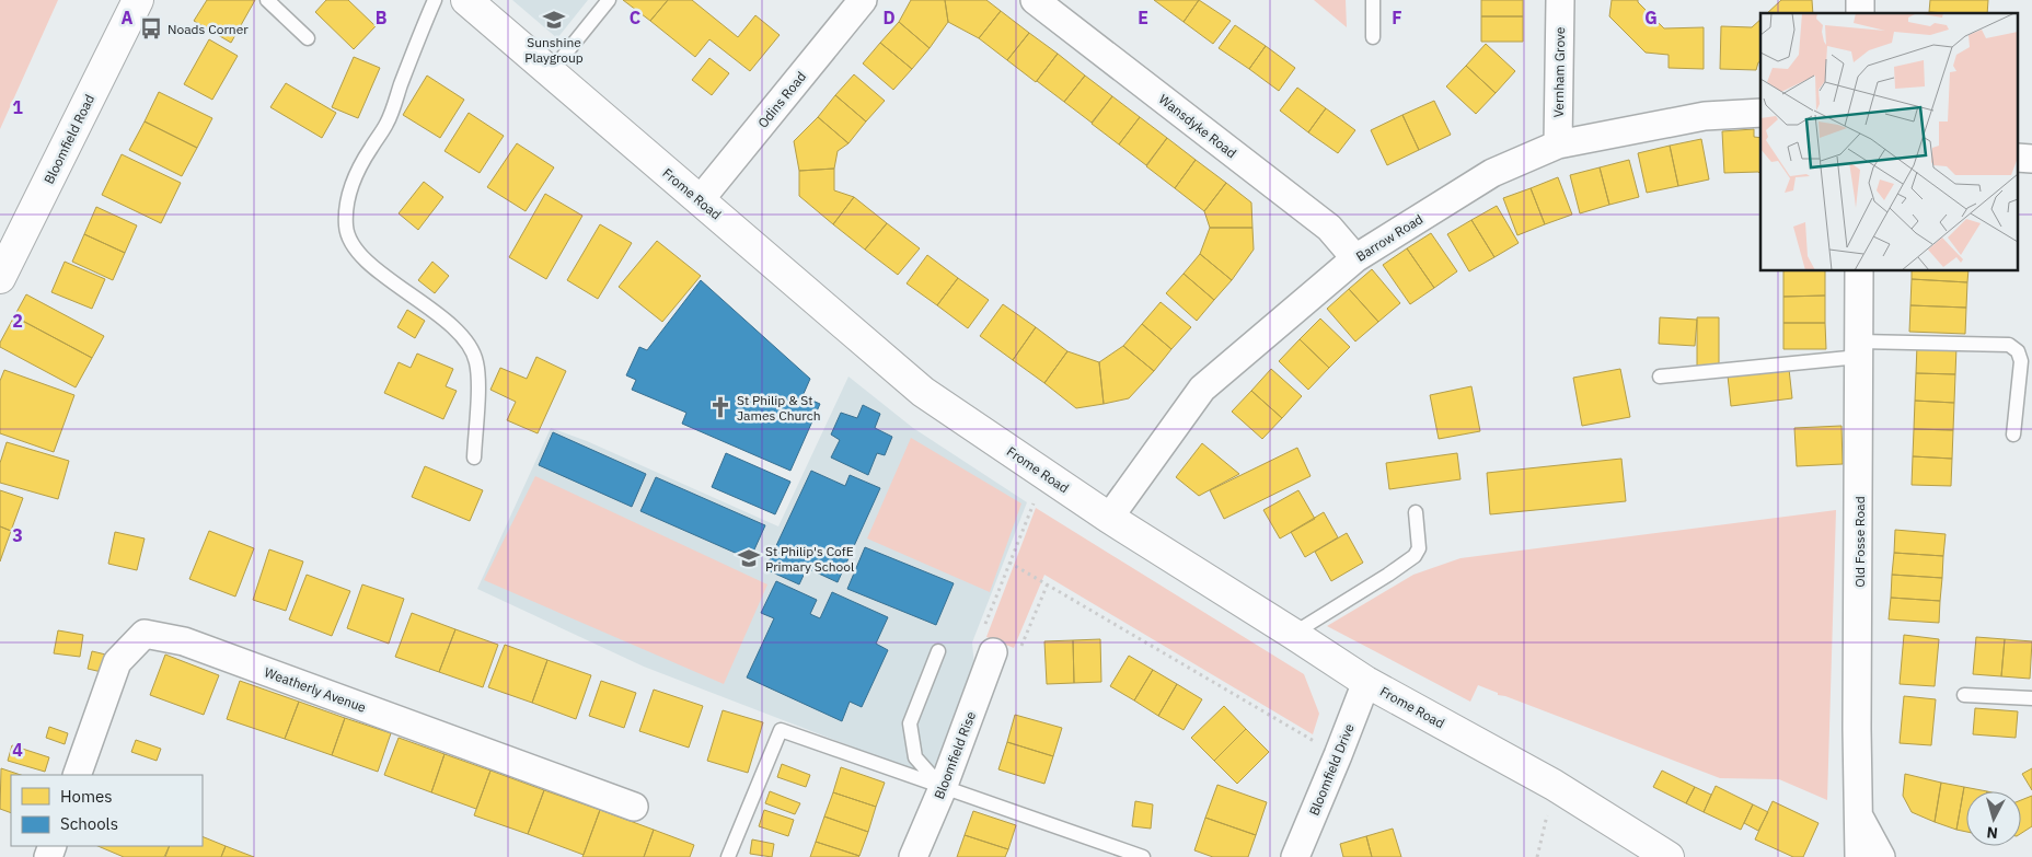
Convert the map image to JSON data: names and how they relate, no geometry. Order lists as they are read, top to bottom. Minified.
{"streets":{"street":["Vernham Grove","Odins Road","Wansdyke Road","Bloomfield Road","Frome Road","Barrow Road","Old Fosse Road","Weatherly Avenue","Bloomfield Rise","Bloomfield Drive"]},"crossings":[["Vernham Grove","Barrow Road"],["Odins Road","Frome Road"],["Wansdyke Road","Barrow Road"],["Frome Road","Barrow Road"],["Frome Road","Bloomfield Drive"]],"places":{"school or university":["Sunshine Playgroup","St Philip's CofE Primary School"],"bus stop":["Noads Corner"],"church":["St Philip & St James Church"]},"legend":["Homes","Schools"],"north":"bottom","grid":{"columns":["A","B","C","D","E","F","G"],"rows":["1","2","3","4"]}}
